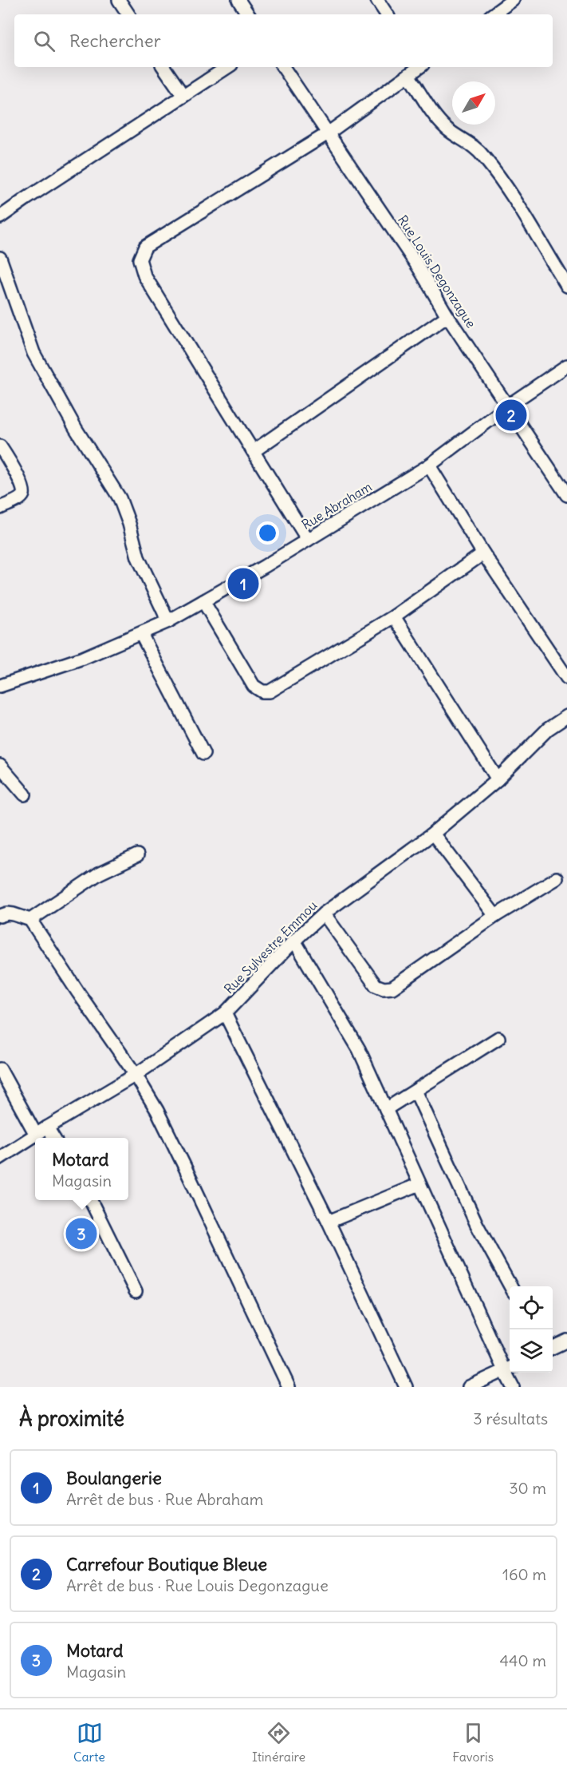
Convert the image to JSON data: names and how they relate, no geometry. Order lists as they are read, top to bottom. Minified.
{"streets":{"street":["Rue Louis Degonzague","Rue Abraham","Rue Sylvestre Emmou"]},"crossings":[["Rue Louis Degonzague","Rue Abraham"]],"north":"top right","page":{"search":"Rechercher","pins":["2","1","3"],"popup":["Motard","Magasin"],"heading":["À proximité","3 résultats"],"list":[{"mark":"1","name":"Boulangerie","note":"Arrêt de bus · Rue Abraham","value":"30 m"},{"mark":"2","name":"Carrefour Boutique Bleue","note":"Arrêt de bus · Rue Louis Degonzague","value":"160 m"},{"mark":"3","name":"Motard","note":"Magasin","value":"440 m"}],"nav":["Carte","Itinéraire","Favoris"]}}
